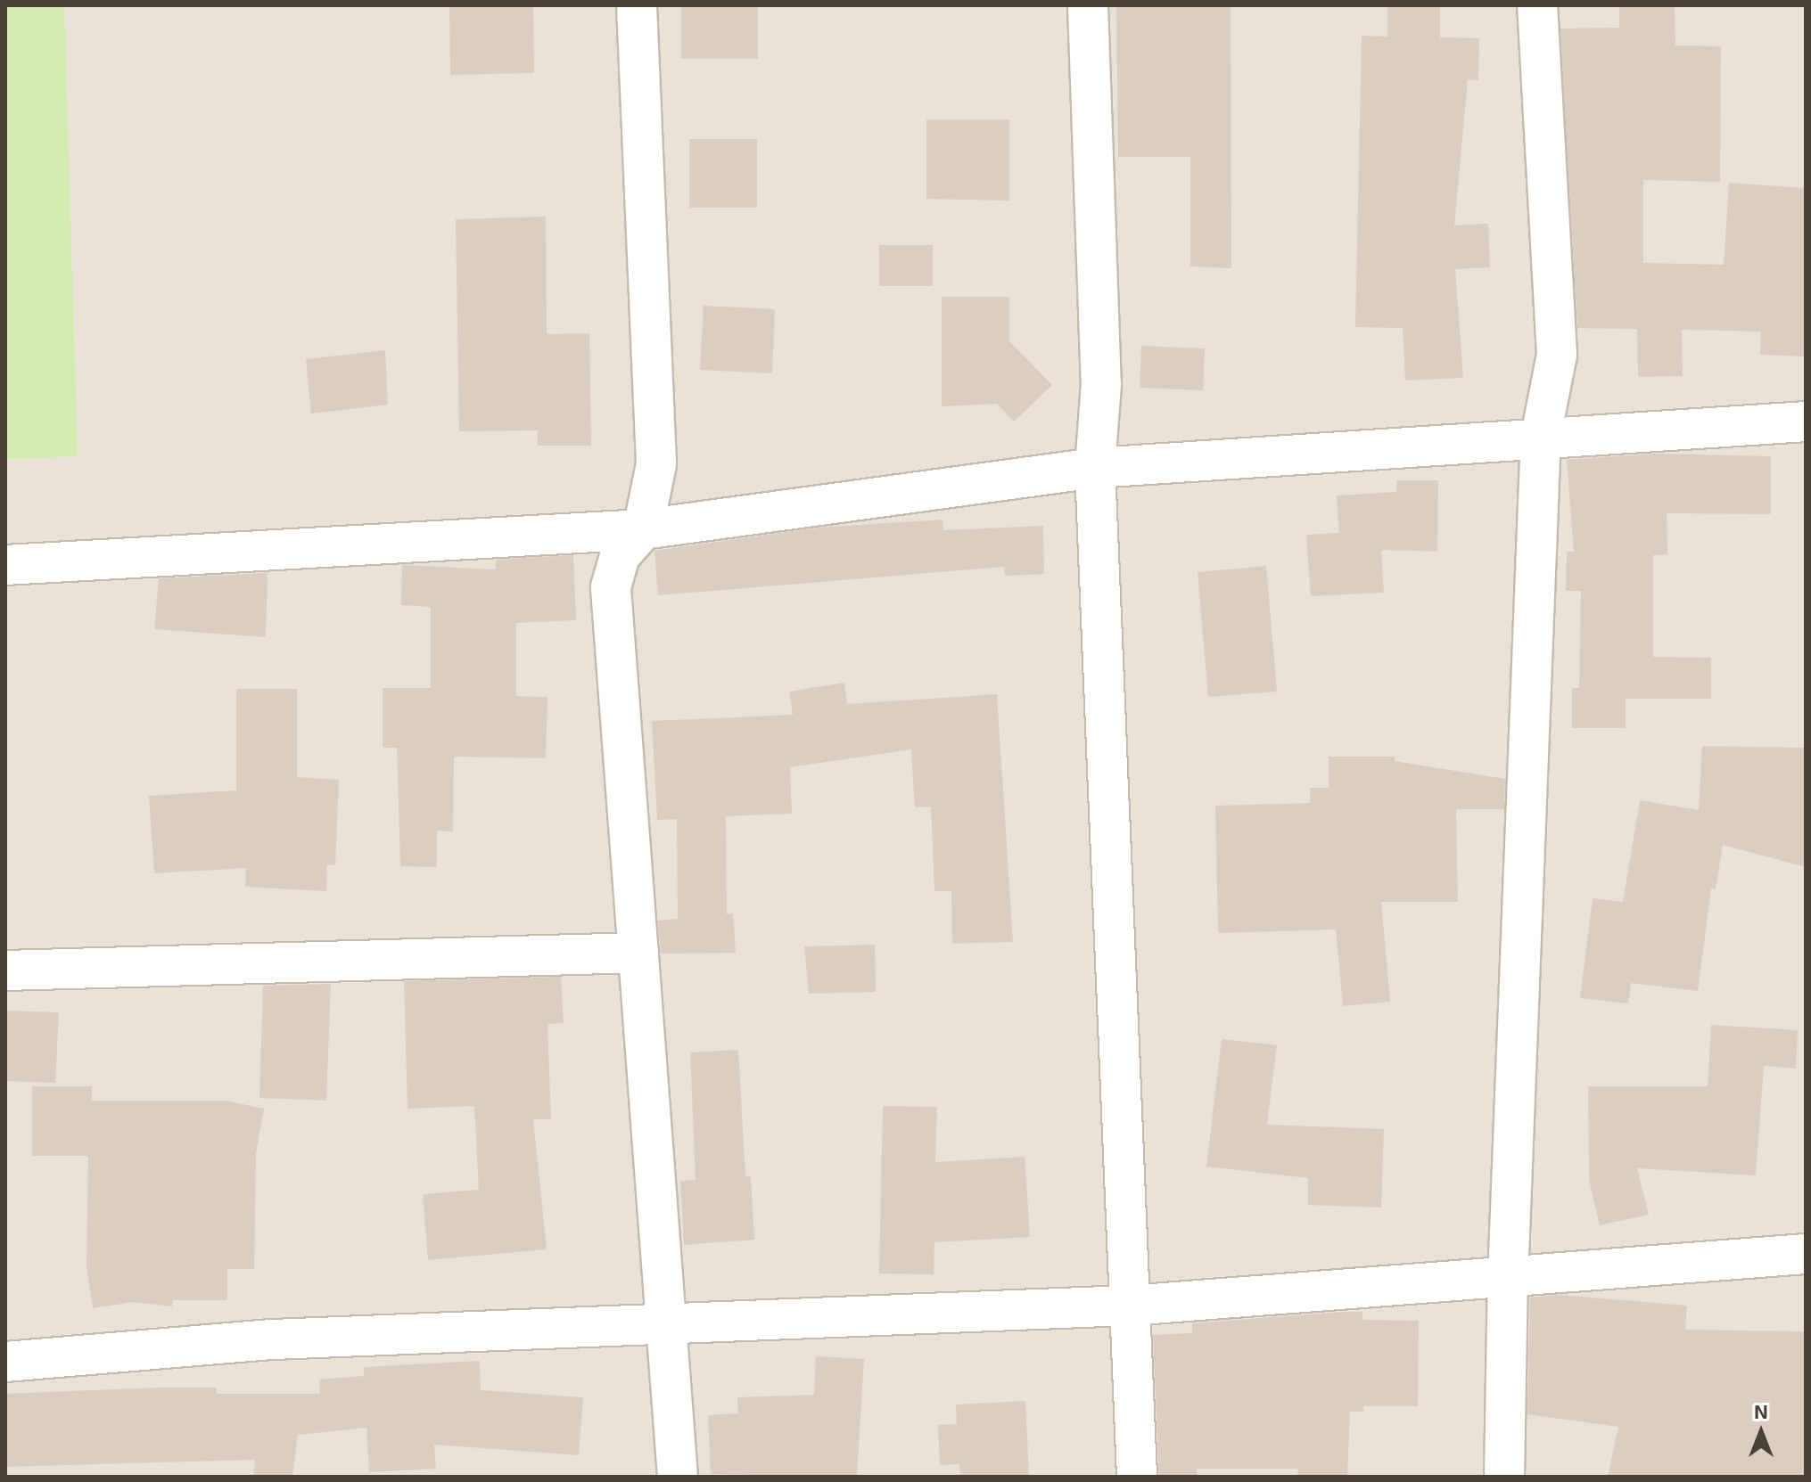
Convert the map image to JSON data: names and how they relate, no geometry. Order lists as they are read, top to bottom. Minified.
{"north":"top"}
